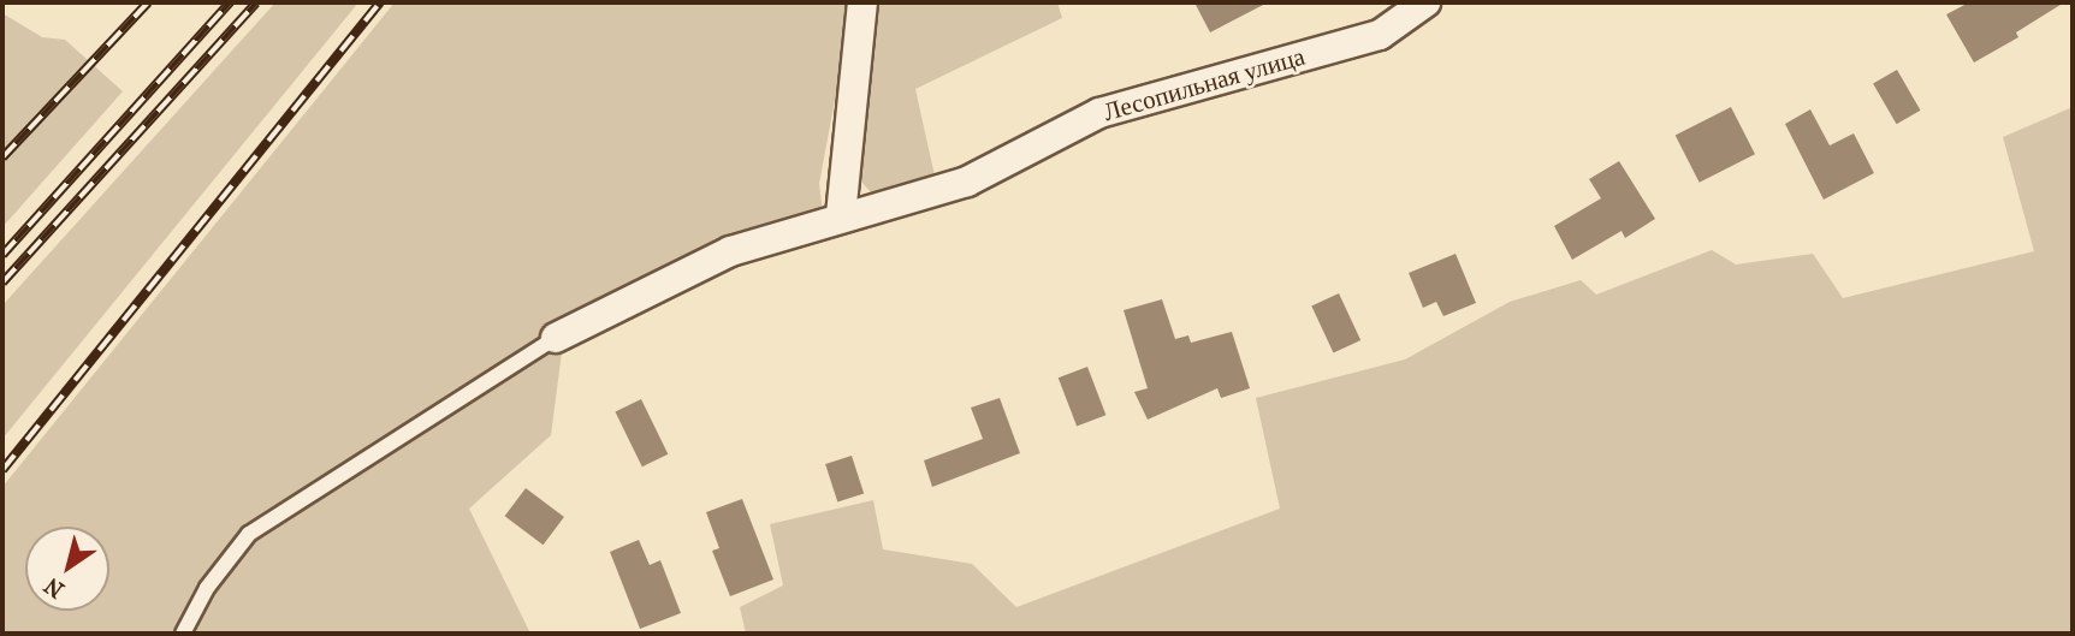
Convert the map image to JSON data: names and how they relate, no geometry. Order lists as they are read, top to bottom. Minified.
{"streets":{"street":["Лесопильная улица"]},"north":"bottom left"}
